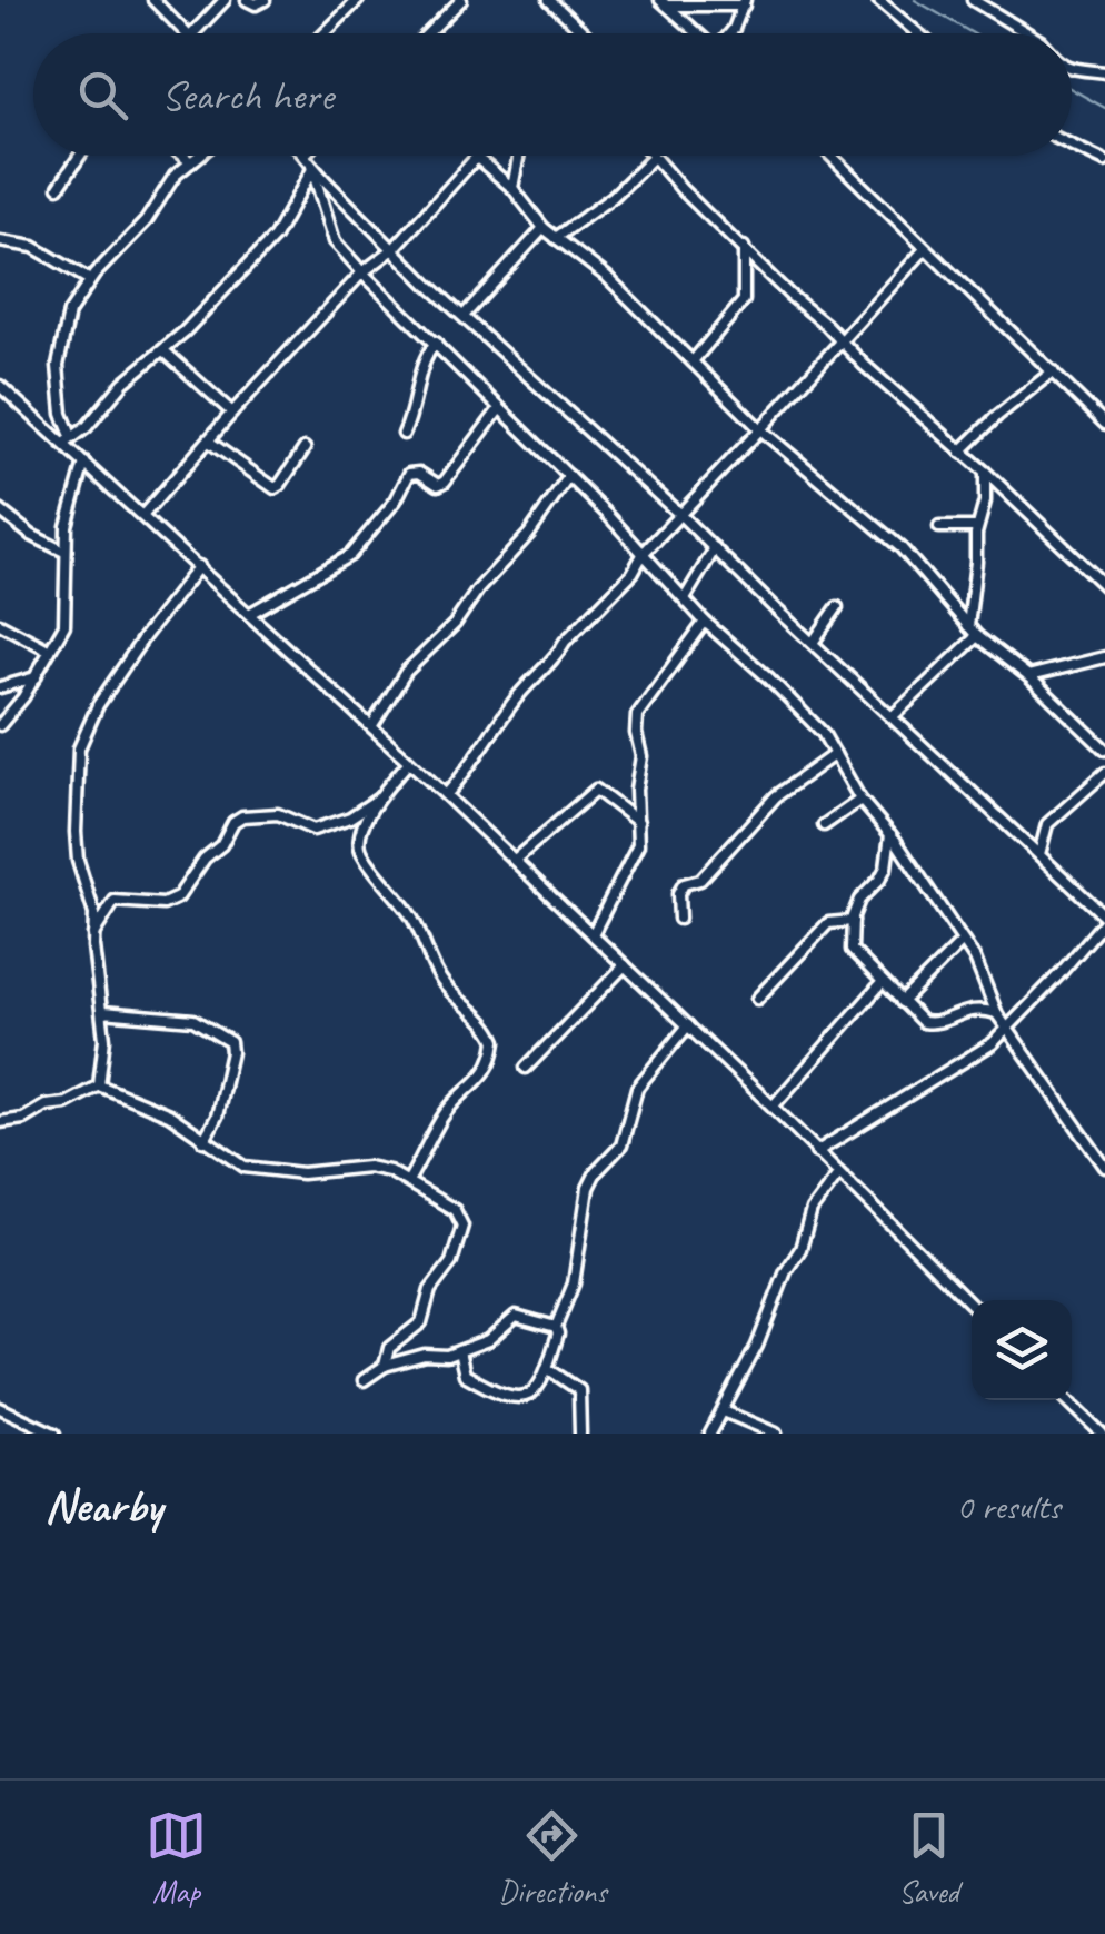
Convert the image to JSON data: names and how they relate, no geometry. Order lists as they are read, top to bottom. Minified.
{"page":{"search":"Search here","heading":["Nearby","0 results"],"nav":["Map","Directions","Saved"]}}
